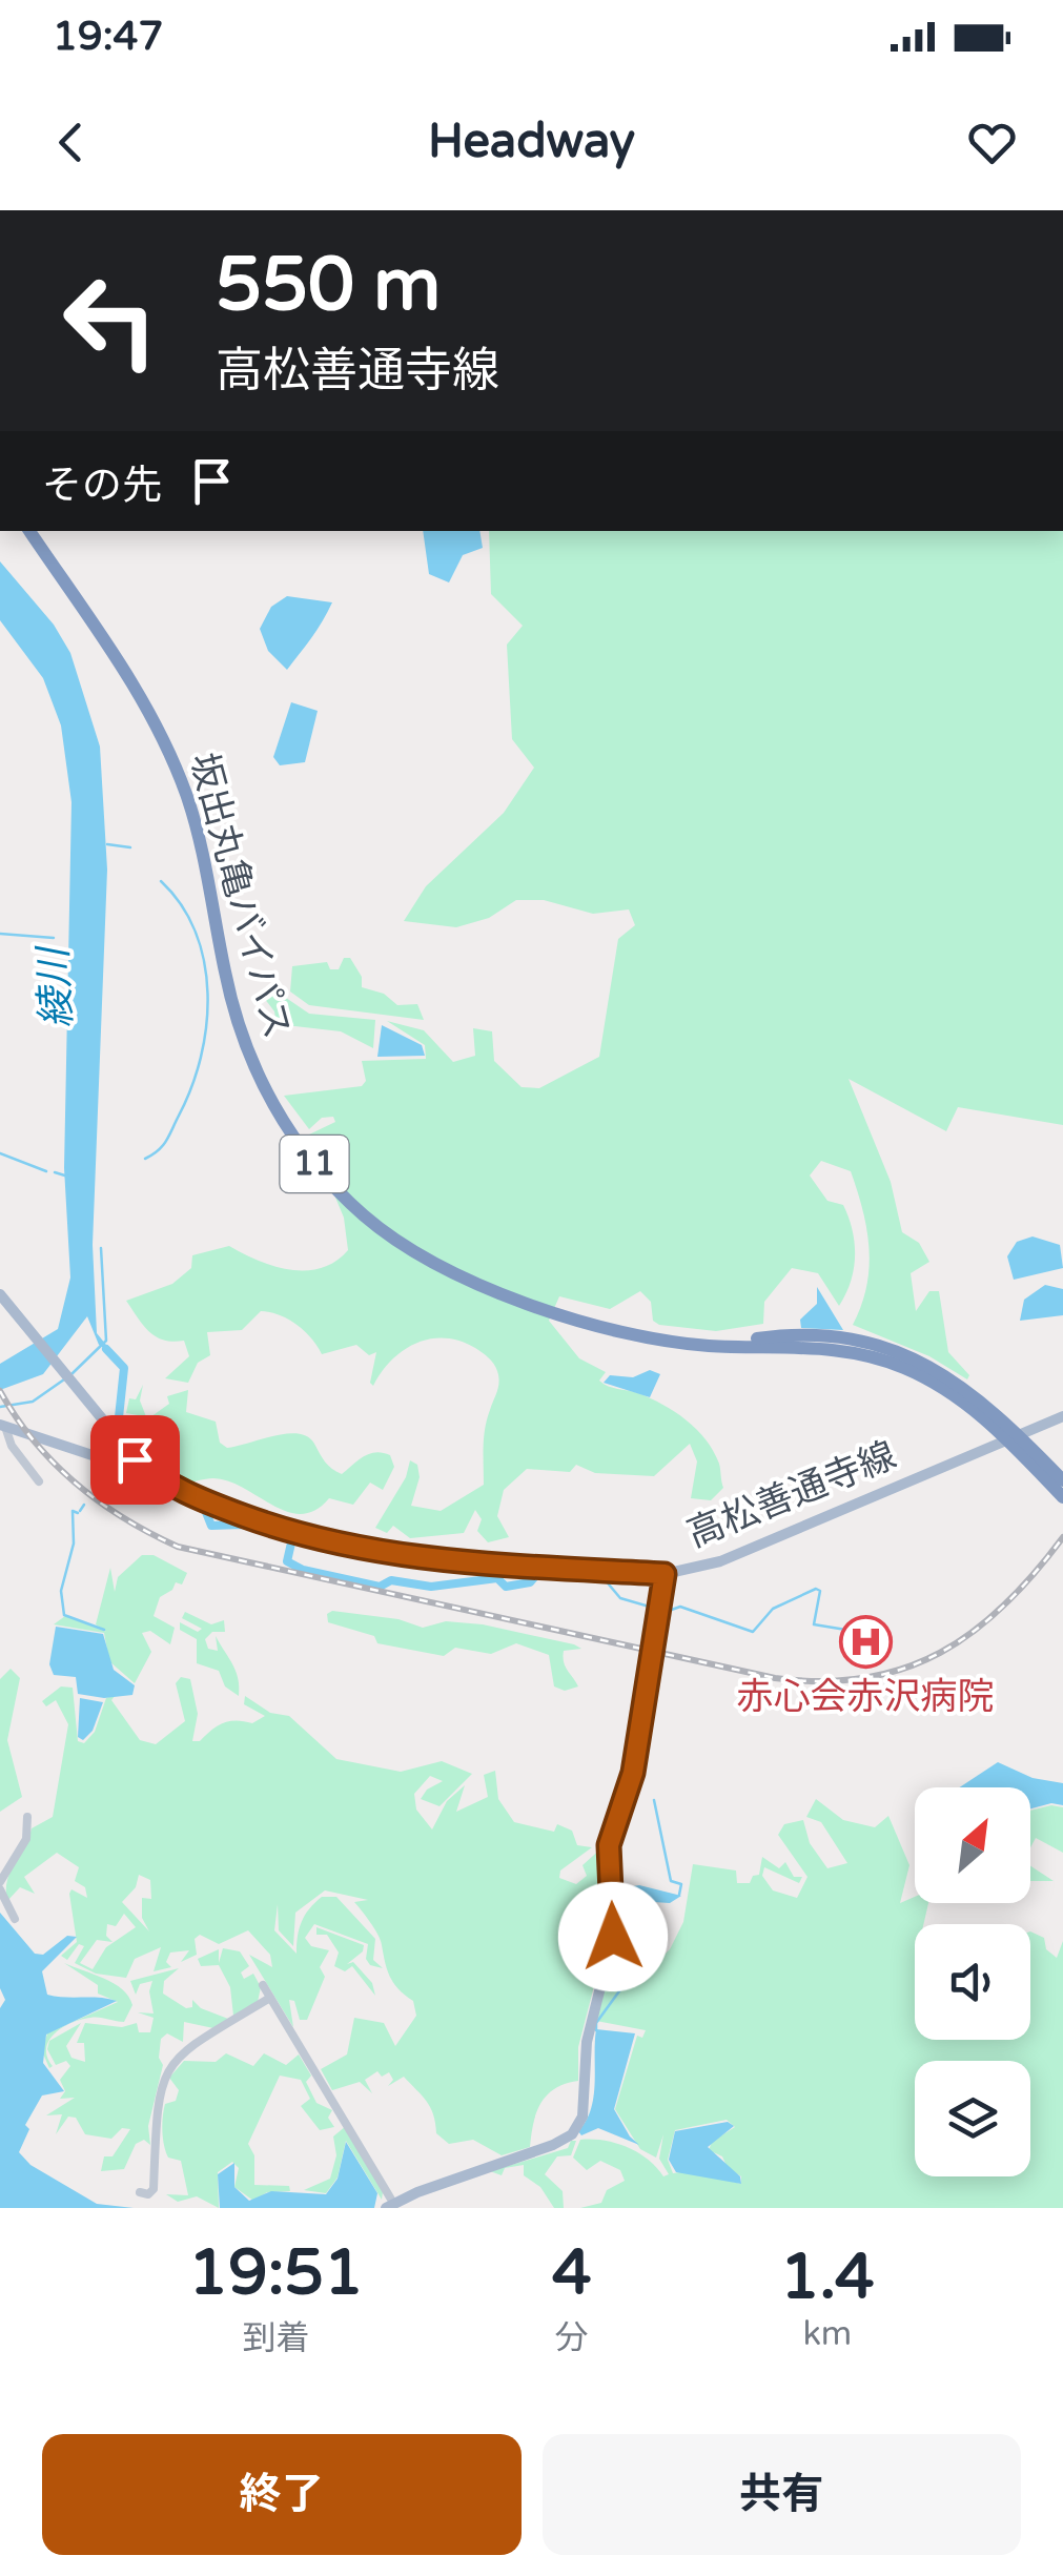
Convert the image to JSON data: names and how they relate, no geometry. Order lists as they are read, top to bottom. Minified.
{"streets":{"highway":["坂出丸亀バイパス","11"],"main road":["高松善通寺線"]},"crossings":[["坂出丸亀バイパス","11"],["坂出丸亀バイパス","高松善通寺線"],["11","高松善通寺線"]],"water":["綾川"],"places":{"hospital":["赤心会赤沢病院"]},"north":"top right","page":{"status":"19:47","header":"Headway","turn":["550 m","高松善通寺線"],"then":"その先","eta":["19:51","到着","4","分","1.4","km"],"buttons":["終了","共有"]}}
